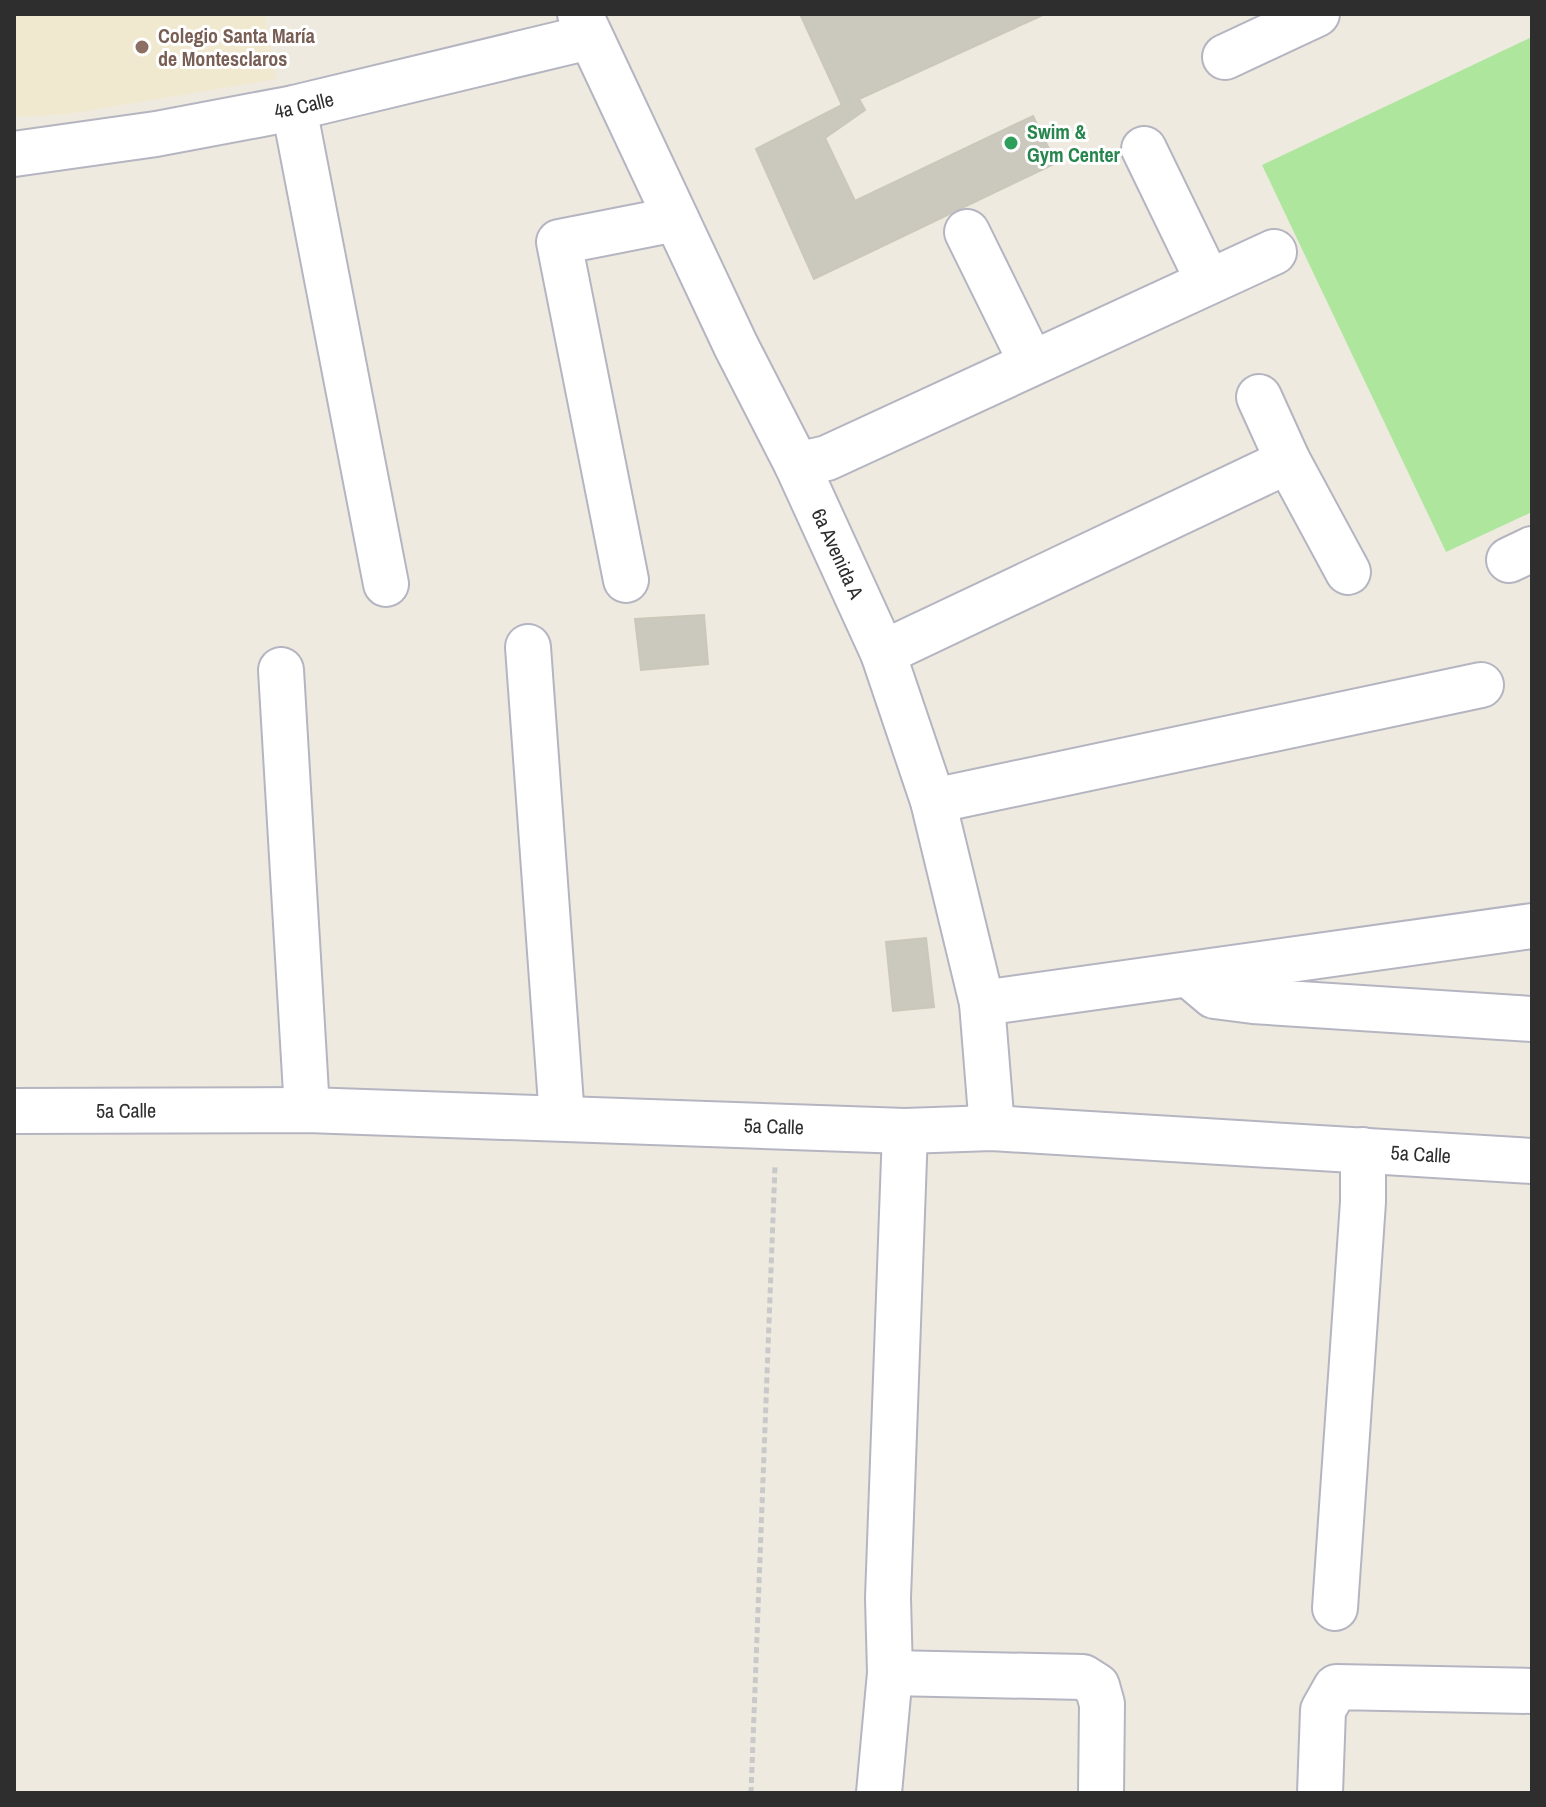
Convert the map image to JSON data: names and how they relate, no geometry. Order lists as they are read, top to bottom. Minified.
{"streets":{"street":["4a Calle","6a Avenida A","5a Calle"]},"crossings":[["4a Calle","6a Avenida A"],["6a Avenida A","5a Calle"]],"places":["Colegio Santa María de Montesclaros","Swim & Gym Center"]}
